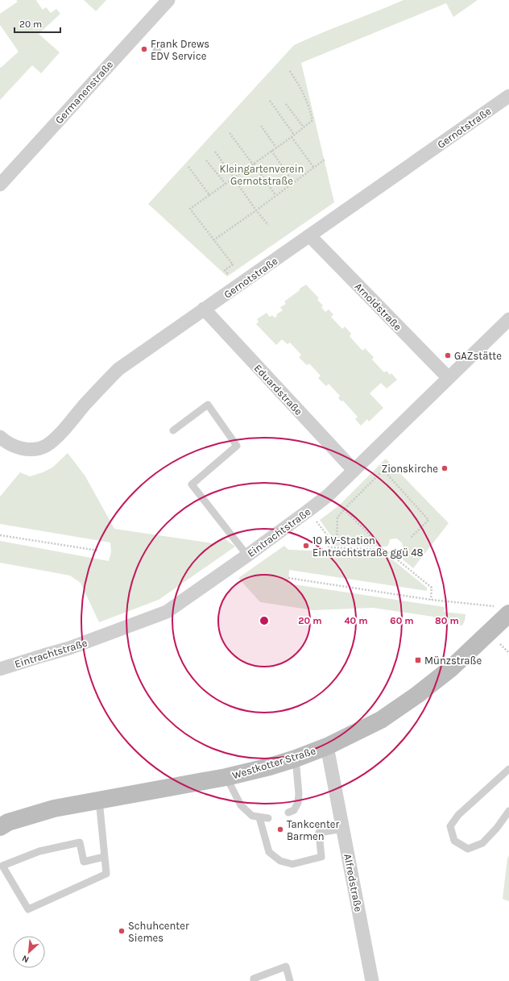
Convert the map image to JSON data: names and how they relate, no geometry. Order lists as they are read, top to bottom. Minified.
{"streets":{"main road":["Westkotter Straße"],"street":["Germanenstraße","Gernotstraße","Arnoldstraße","Eduardstraße","Eintrachtstraße","Alfredstraße"]},"crossings":[["Gernotstraße","Arnoldstraße"],["Gernotstraße","Eduardstraße"],["Arnoldstraße","Eintrachtstraße"],["Eduardstraße","Eintrachtstraße"],["Westkotter Straße","Alfredstraße"]],"parks":["Kleingartenverein Gernotstraße"],"places":{"other":["Frank Drews EDV Service","GAZstätte","Zionskirche","10 kV-Station Eintrachtstraße ggü 48","Tankcenter Barmen","Schuhcenter Siemes"],"transit":["Münzstraße"]},"scale_bar":"20 m","north":"bottom left","rings":["20 m","40 m","60 m","80 m"]}
